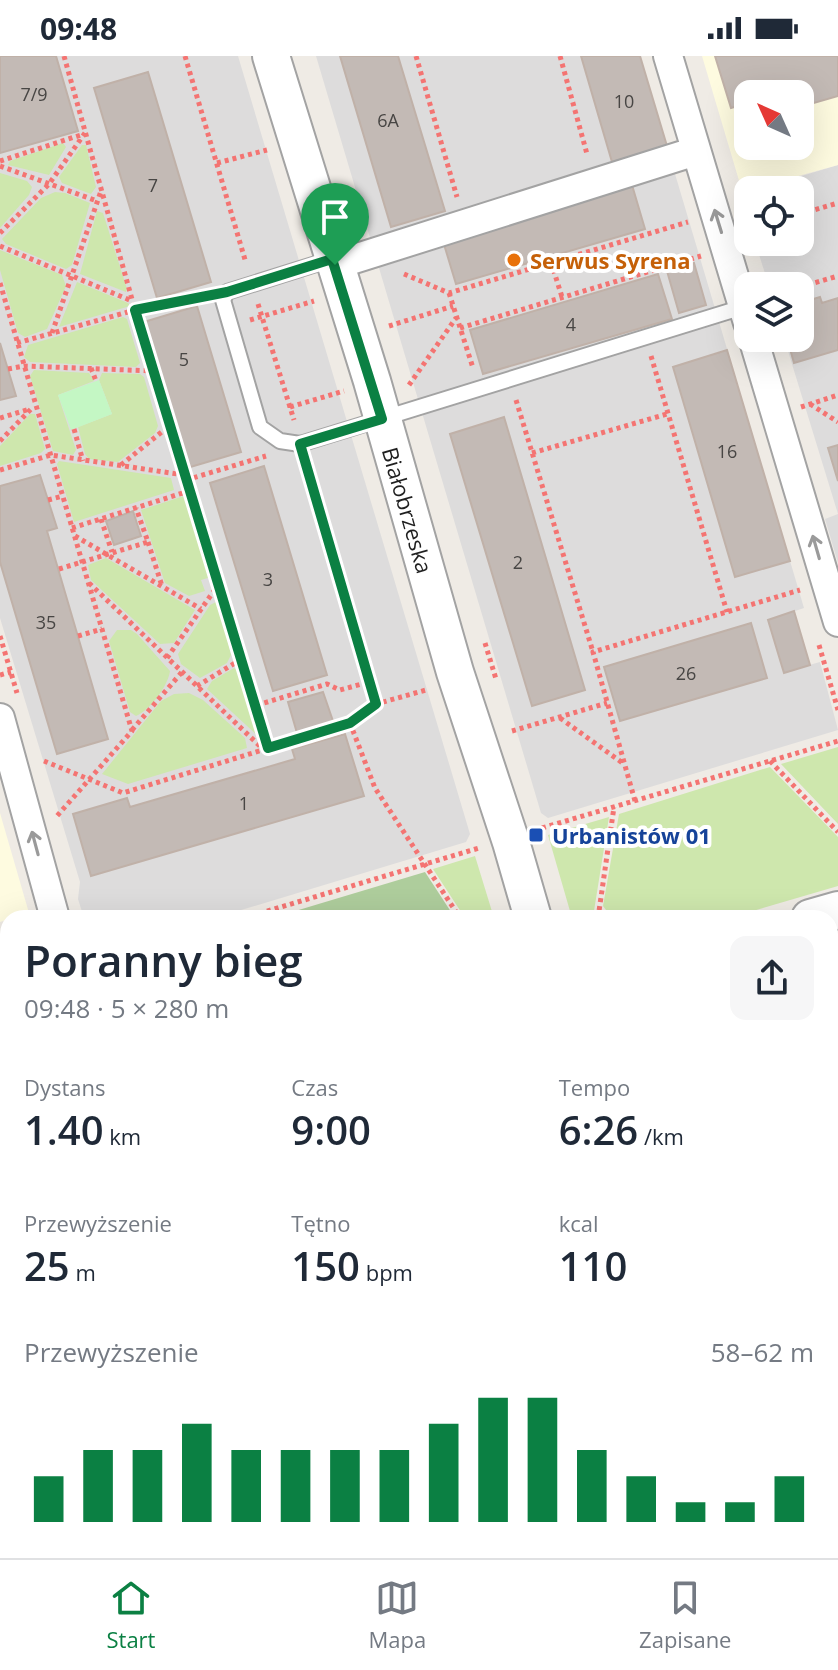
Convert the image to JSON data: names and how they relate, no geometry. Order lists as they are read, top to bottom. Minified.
{"streets":{"street":["Białobrzeska"]},"places":{"other":["Serwus Syrena"],"transit":["Urbanistów 01"]},"house_numbers":["7/9","10","6A","7","4","5","16","2","3","35","26","1"],"north":"top left","page":{"status":"09:48","heading":["Poranny bieg","09:48 · 5 × 280 m"],"stats":[["Dystans","1.40 km"],["Czas","9:00"],["Tempo","6:26 /km"],["Przewyższenie","25 m"],["Tętno","150 bpm"],["kcal","110"]],"chart":["Przewyższenie","58–62 m"],"tabs":["Start","Mapa","Zapisane"]}}
